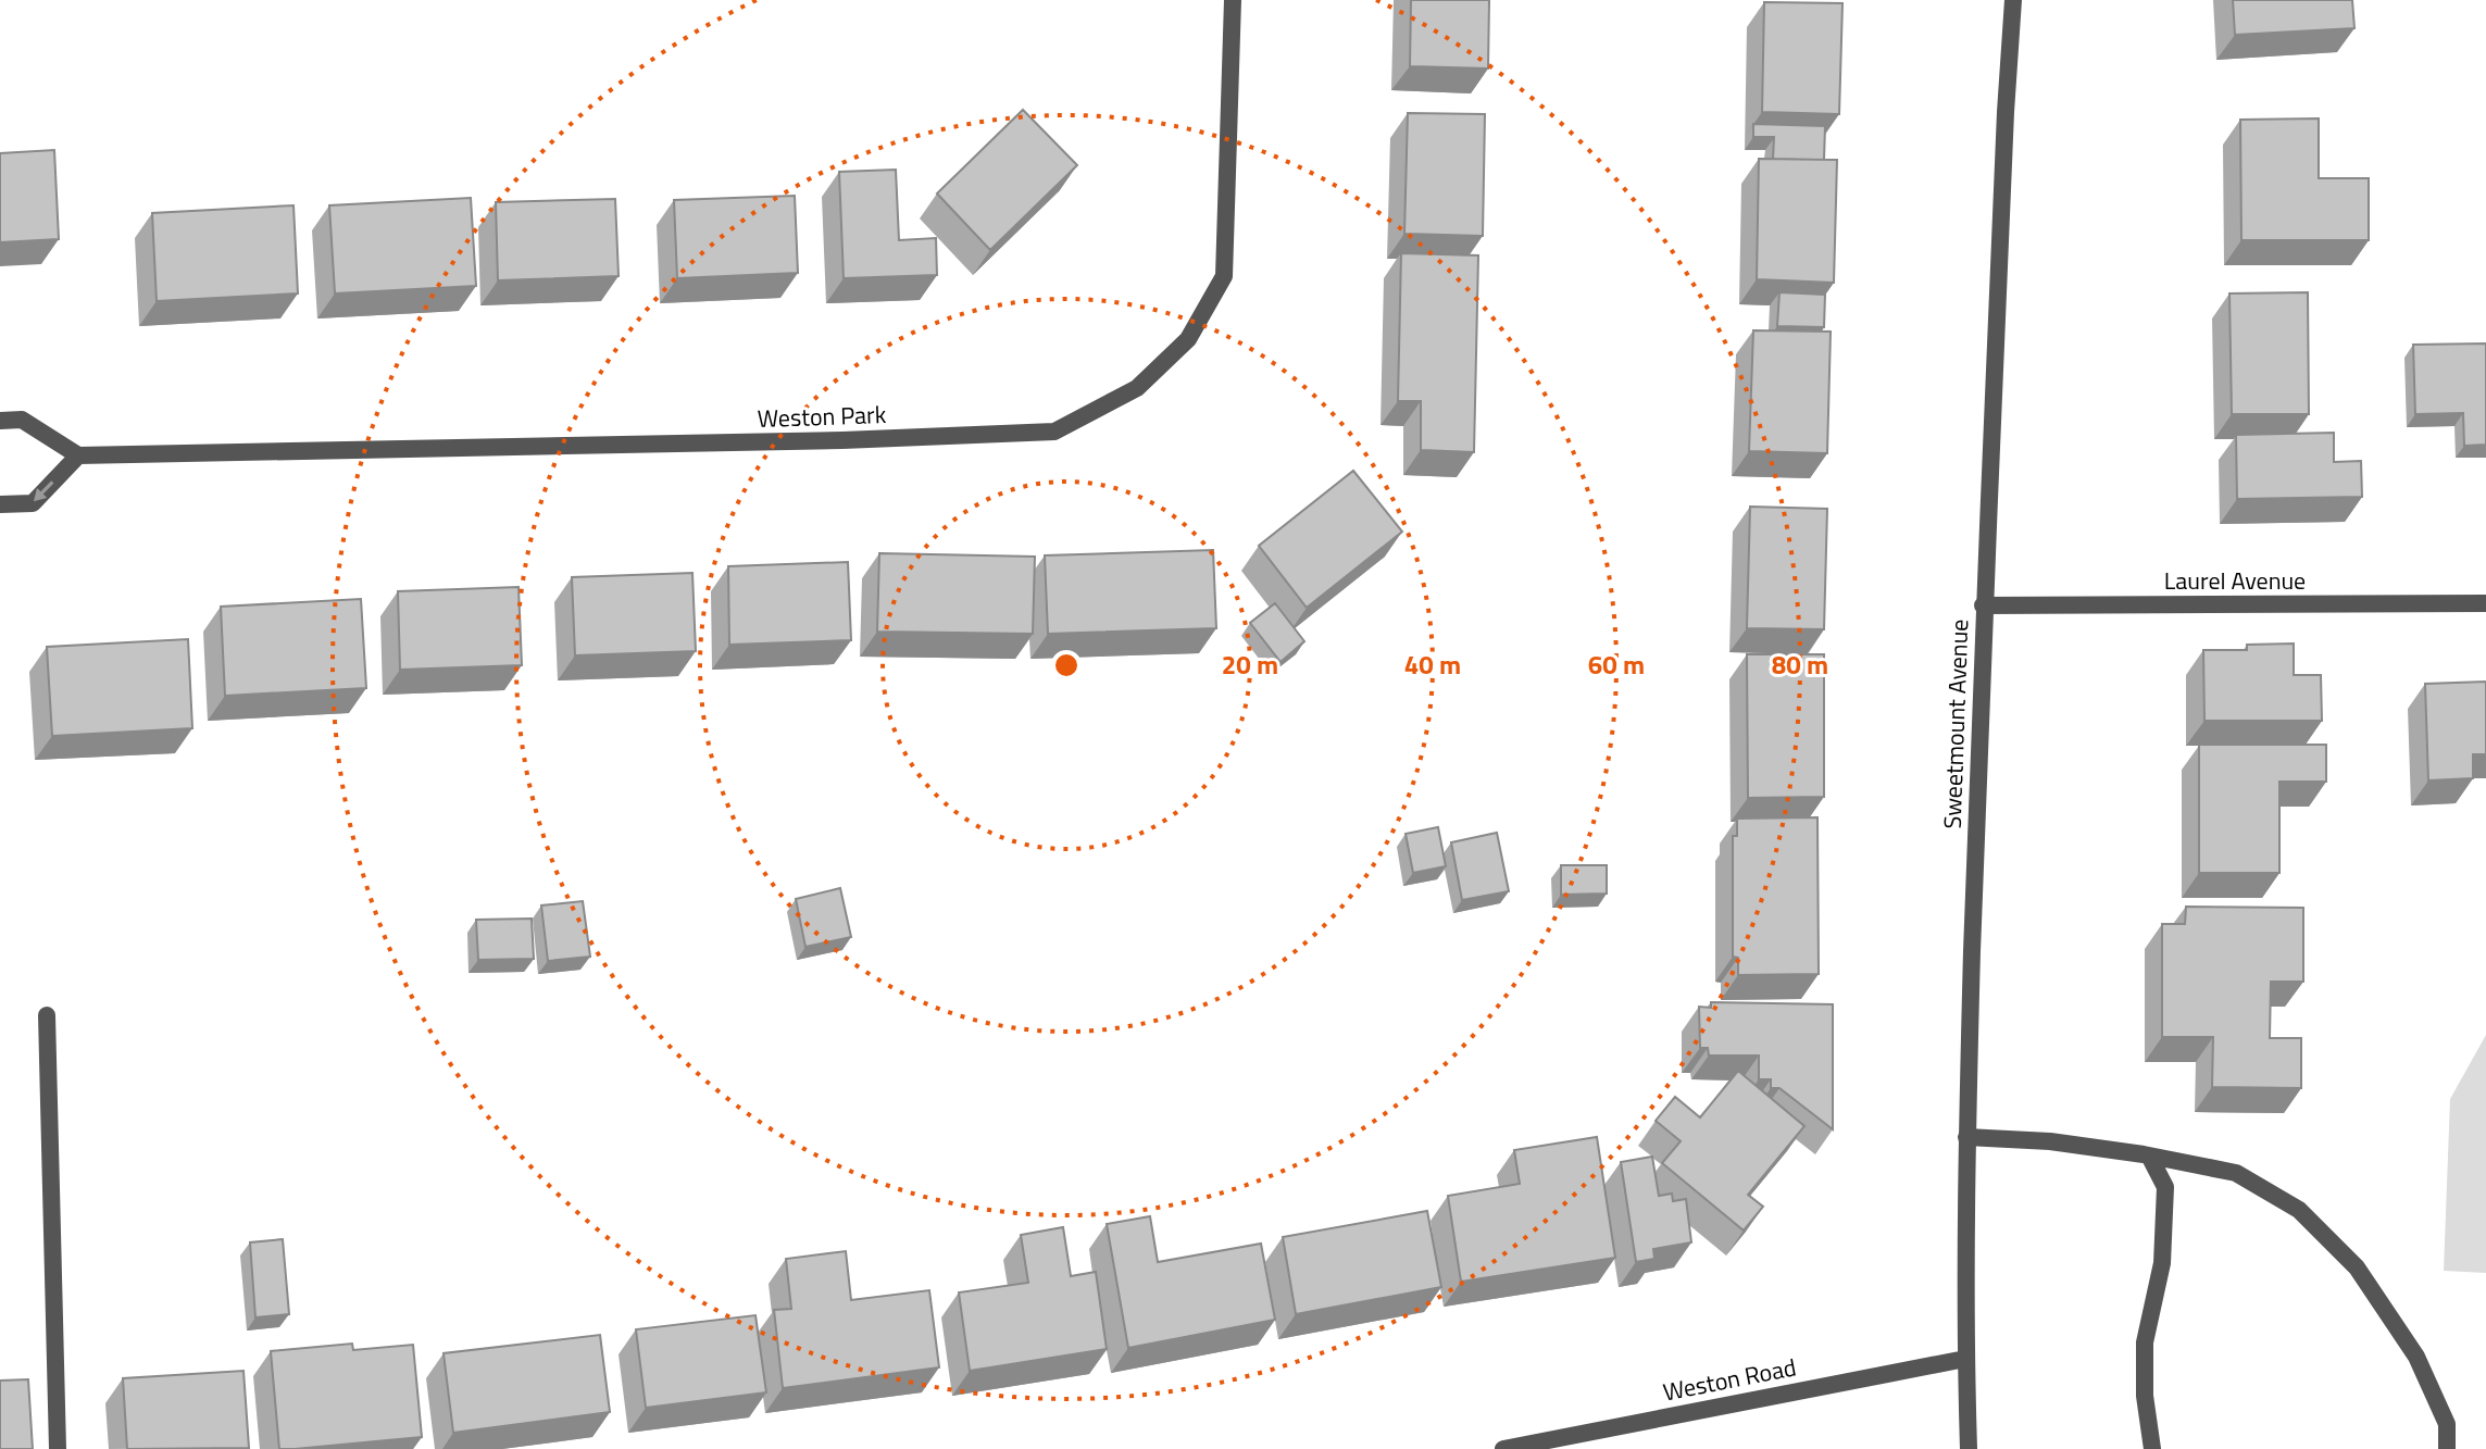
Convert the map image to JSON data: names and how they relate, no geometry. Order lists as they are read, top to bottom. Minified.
{"streets":{"street":["Weston Park","Laurel Avenue","Sweetmount Avenue","Weston Road"]},"crossings":[["Laurel Avenue","Sweetmount Avenue"],["Sweetmount Avenue","Weston Road"]],"rings":["20 m","40 m","60 m","80 m"]}
